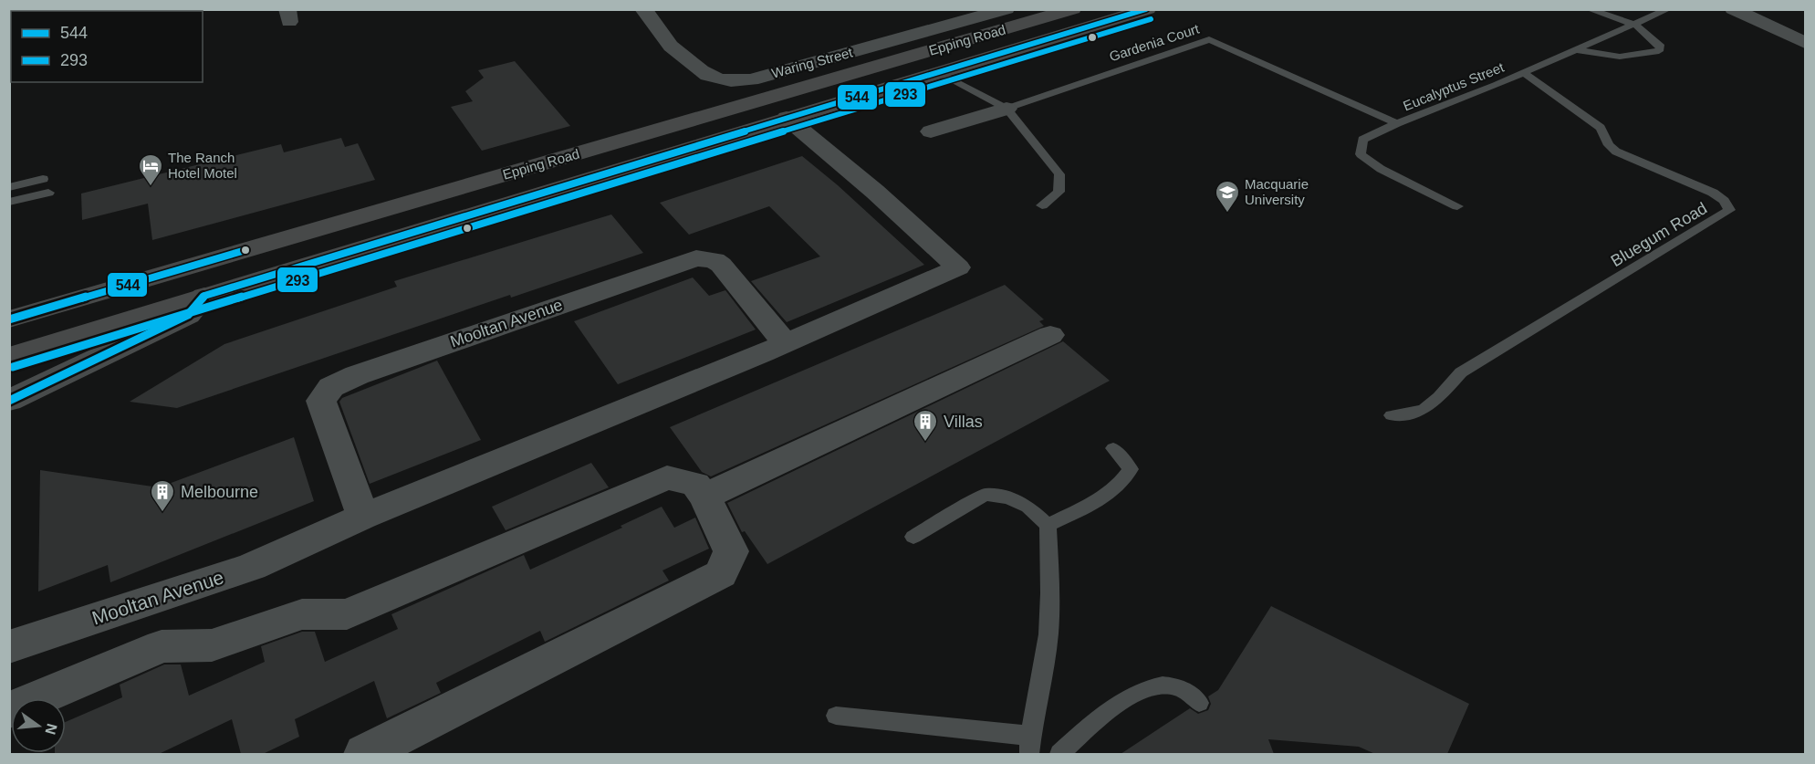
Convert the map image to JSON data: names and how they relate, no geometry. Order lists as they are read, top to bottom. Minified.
{"streets":{"main road":["Epping Road"],"street":["Waring Street","Mooltan Avenue"],"lane":["Gardenia Court","Eucalyptus Street","Bluegum Road"]},"crossings":[["Epping Road","Mooltan Avenue"],["Gardenia Court","Eucalyptus Street"],["Eucalyptus Street","Bluegum Road"]],"places":{"hotel":["The Ranch Hotel Motel"],"school or university":["Macquarie University"],"building":["Villas","Melbourne"]},"lines":["transit line 544","transit line 293"],"legend":["544","293"],"north":"right"}
